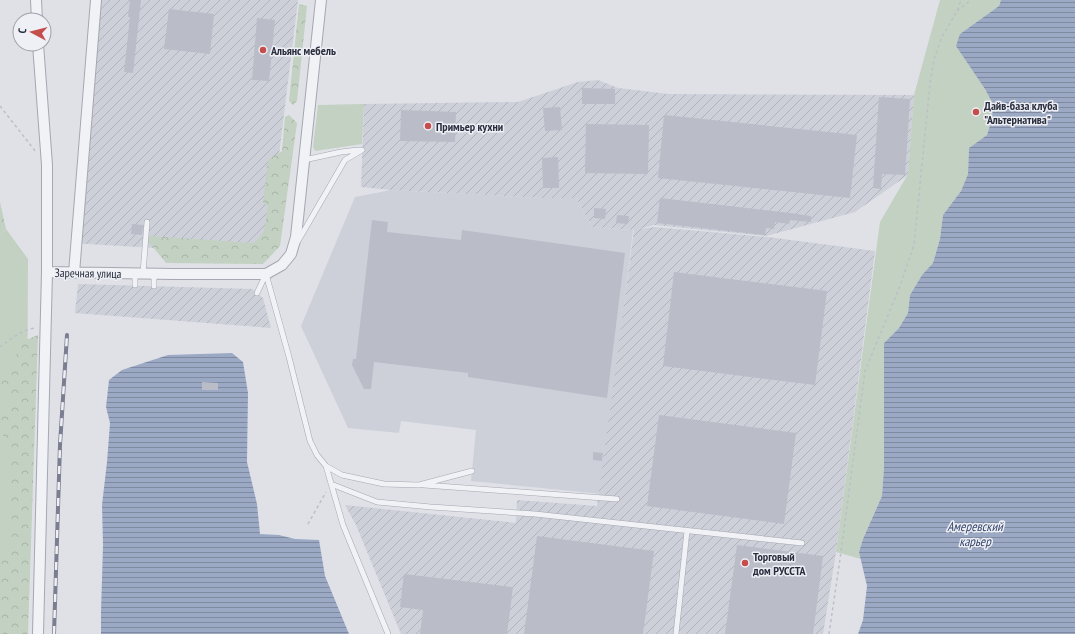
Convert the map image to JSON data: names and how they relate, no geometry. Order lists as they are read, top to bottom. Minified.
{"streets":{"street":["Заречная улица"]},"water":["Амеревский карьер"],"places":["Альянс мебель","Дайв-база клуба \"Альтернатива\"","Примьер кухни","Торговый дом РУССТА"],"north":"left"}
